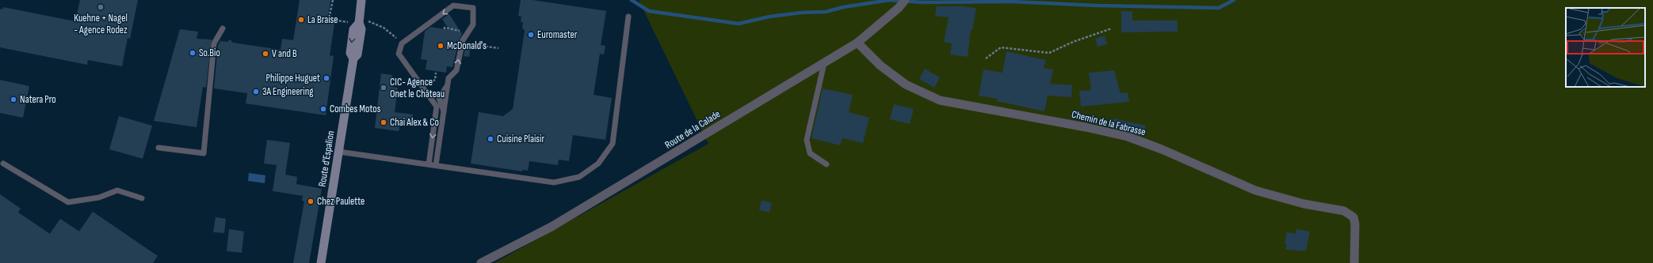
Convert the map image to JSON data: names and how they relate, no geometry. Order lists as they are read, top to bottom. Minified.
{"streets":{"main road":["Route d'Espalion"],"street":["Chemin de la Fabrasse","Route de la Calade"]},"crossings":[["Chemin de la Fabrasse","Route de la Calade"]],"places":["Kuehne + Nagel - Agence Rodez","La Braise","Euromaster","McDonald's","So.Bio","V and B","Philippe Huguet","CIC- Agence Onet le Château","3A Engineering","Natera Pro","Combes Motos","Chai Alex & Co","Cuisine Plaisir","Chez Paulette"]}
